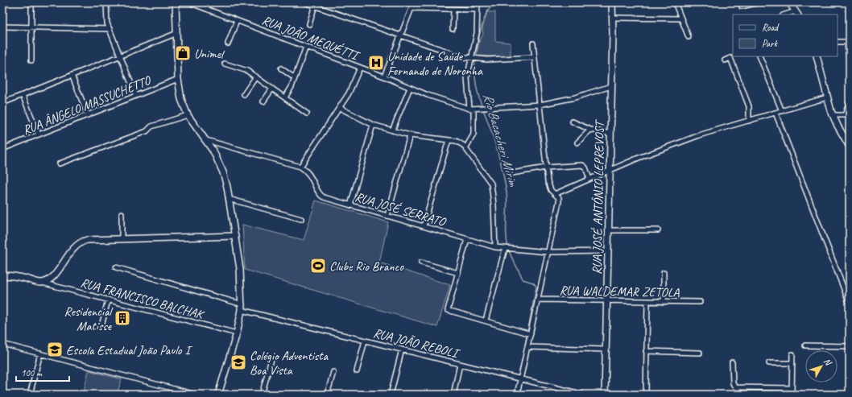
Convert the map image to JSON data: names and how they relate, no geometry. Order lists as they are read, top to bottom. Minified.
{"streets":{"street":["RUA JOÃO MEQUÉTTI","RUA ÂNGELO MASSUCHETTO","RUA JOSÉ ANTÔNIO LEPREVOST","RUA JOSÉ SERRATO","RUA WALDEMAR ZETOLA","RUA FRANCISCO BALCHAK","RUA JOÃO REBOLI"]},"crossings":[["RUA JOÃO MEQUÉTTI","RUA JOSÉ ANTÔNIO LEPREVOST"],["RUA JOSÉ ANTÔNIO LEPREVOST","RUA JOSÉ SERRATO"],["RUA JOSÉ ANTÔNIO LEPREVOST","RUA WALDEMAR ZETOLA"]],"water":["Rio Bacacheri Mirim"],"places":{"shop":["Unimel"],"hospital":["Unidade de Saúde Fernando de Noronha"],"sports":["Clube Rio Branco"],"building":["Residencial Matisse"],"school or university":["Escola Estadual João Paulo I","Colégio Adventista Boa Vista"]},"legend":["Road","Park"],"scale_bar":"100 m","north":"top right"}
